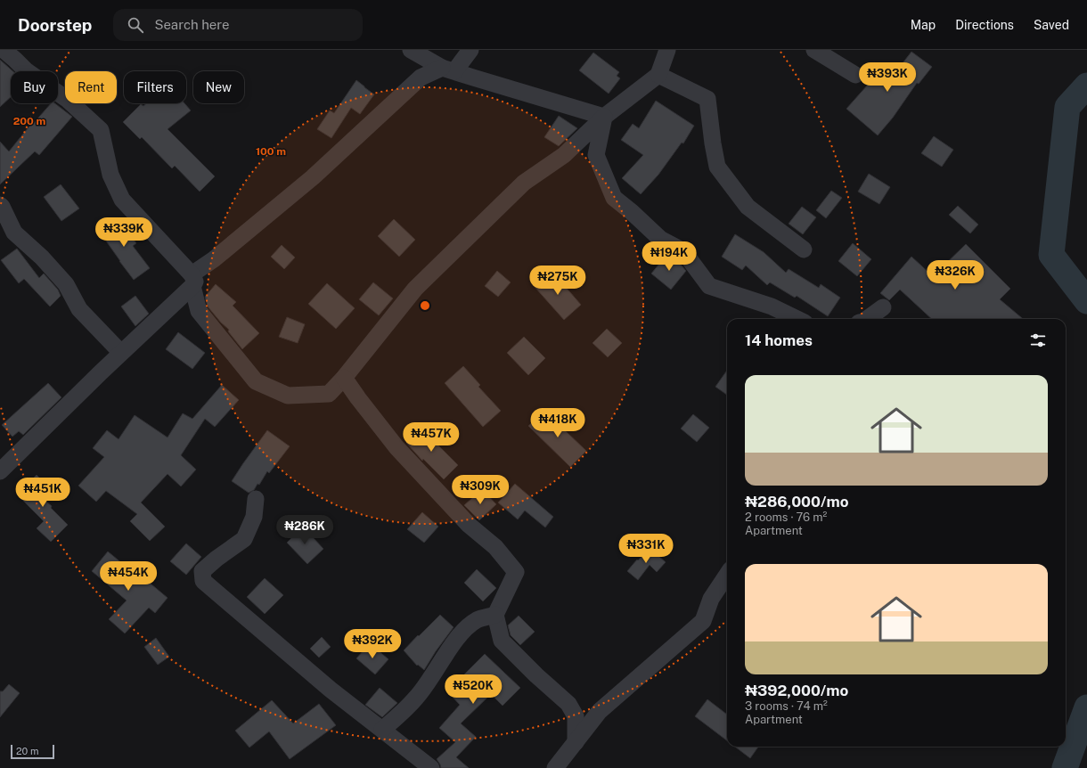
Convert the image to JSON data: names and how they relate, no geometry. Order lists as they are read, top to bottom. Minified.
{"scale_bar":"20 m","page":{"header":"Doorstep","search":"Search here","nav":["Map","Directions","Saved"],"price":["₦393K","₦339K","₦194K","₦326K","₦275K","₦418K","₦457K","₦309K","₦451K","₦286K","₦331K","₦454K","₦392K","₦520K"],"chip":["Buy","Rent","Filters","New"],"heading":"14 homes","list":[{"name":"₦286,000/mo","note":"2 rooms · 76 m² · Apartment"},{"name":"₦392,000/mo","note":"3 rooms · 74 m² · Apartment"}],"scale":"20 m"},"rings":["200 m","100 m"]}
